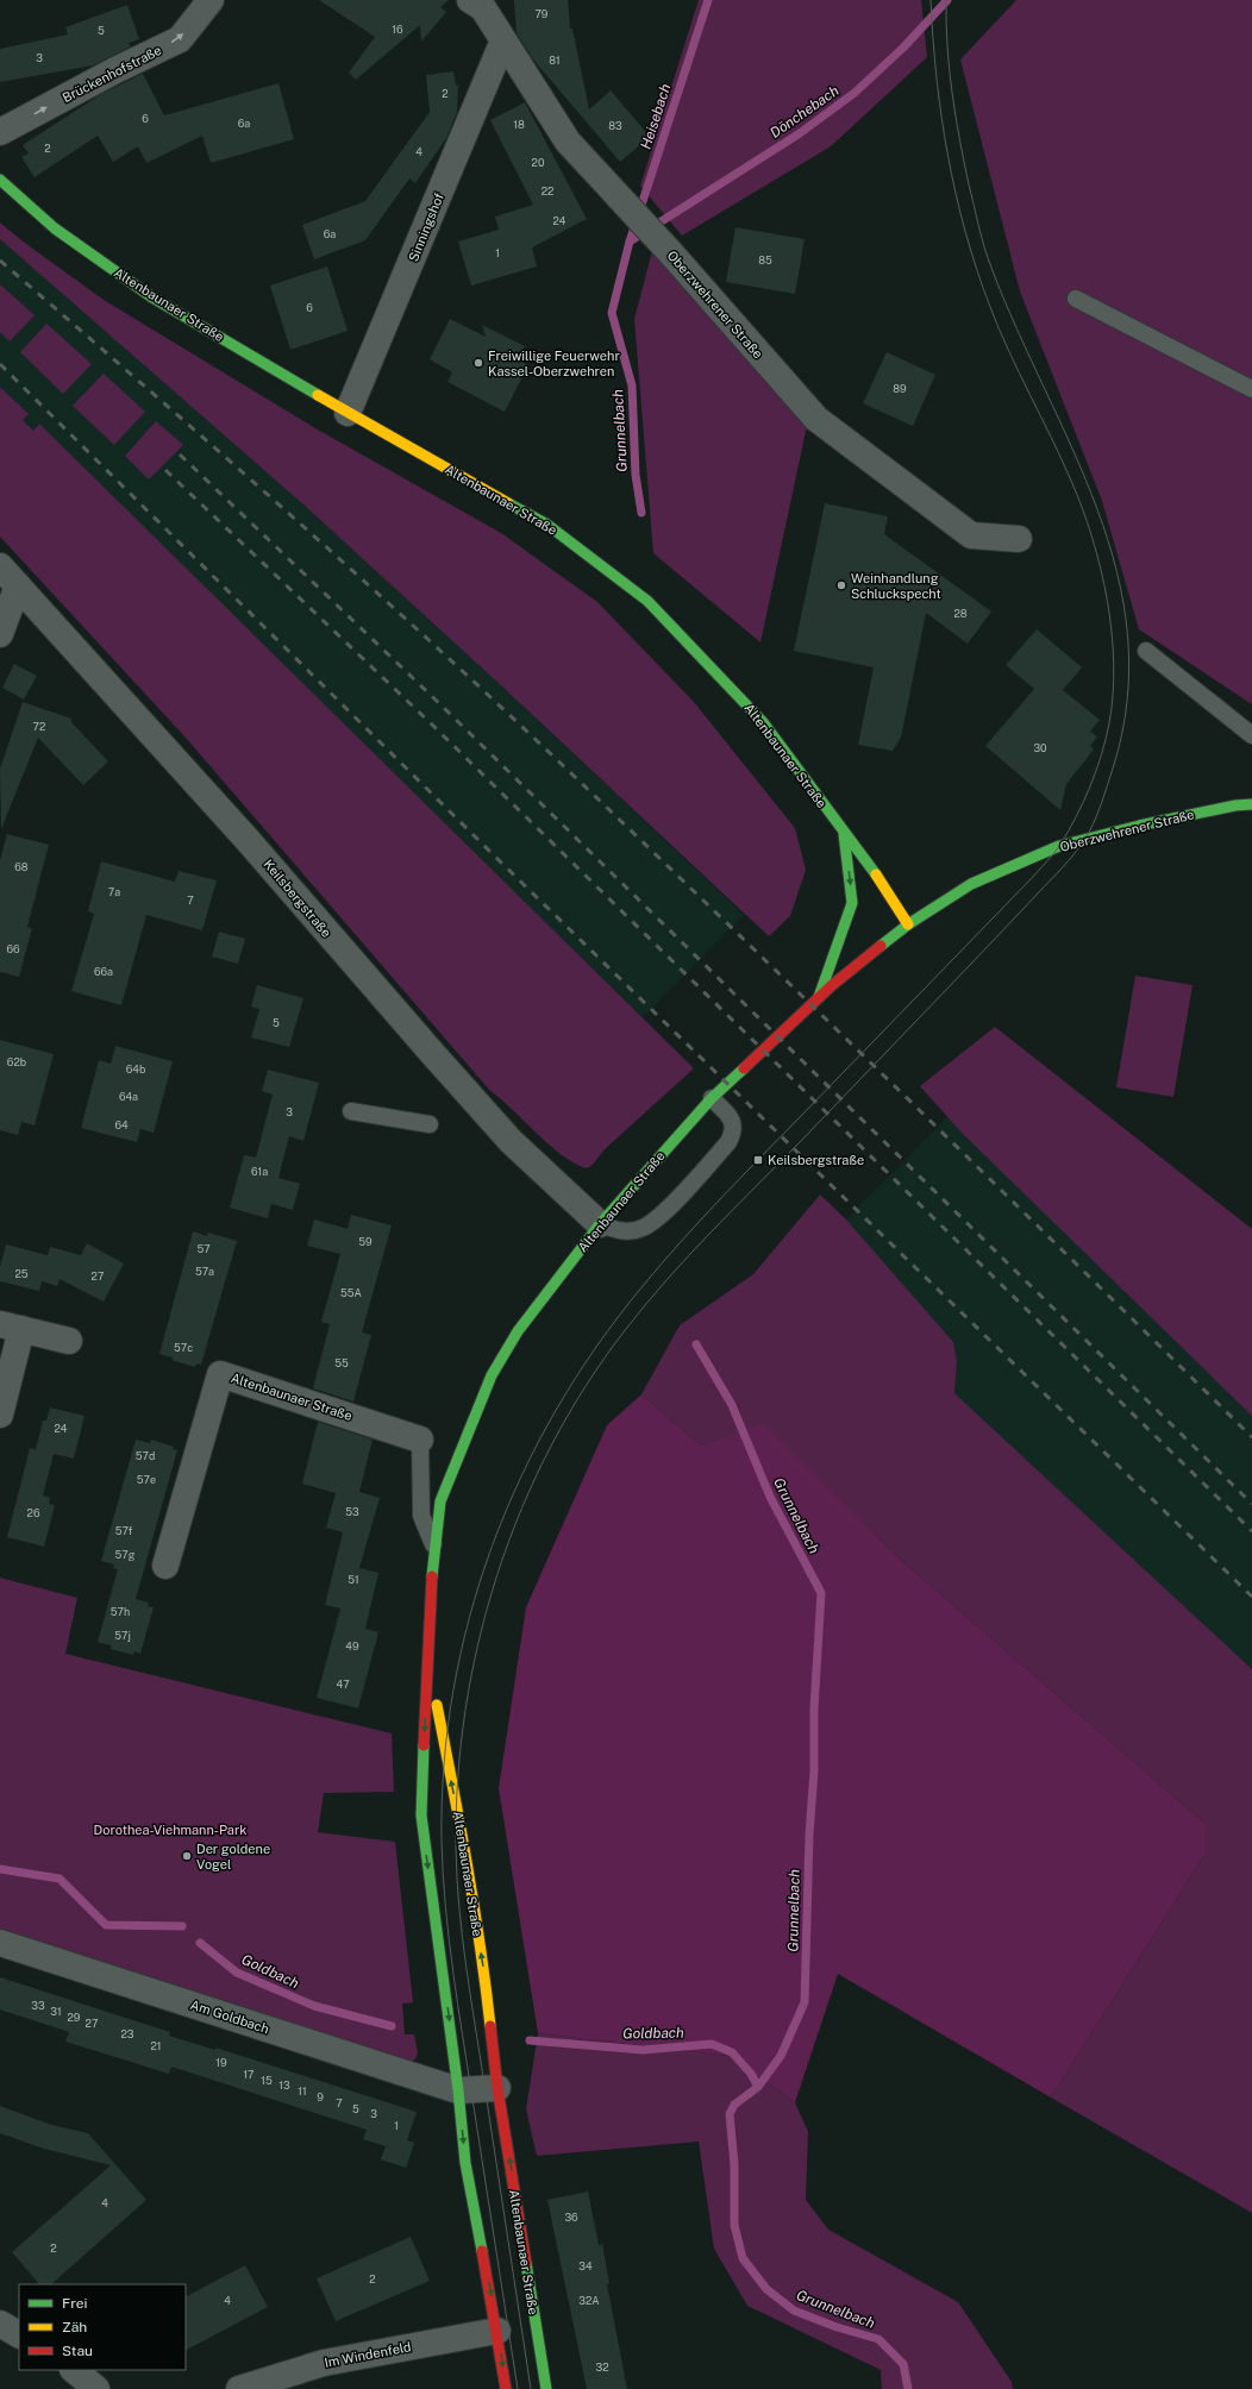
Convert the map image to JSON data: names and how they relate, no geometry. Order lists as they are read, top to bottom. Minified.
{"streets":{"main road":["Altenbaunaer Straße","Oberzwehrener Straße"],"street":["Brückenhofstraße","Sinningshof","Keilsbergstraße","Am Goldbach","Im Windenfeld"]},"crossings":[["Sinningshof","Altenbaunaer Straße"],["Sinningshof","Oberzwehrener Straße"],["Altenbaunaer Straße","Oberzwehrener Straße"],["Altenbaunaer Straße","Keilsbergstraße"],["Altenbaunaer Straße","Am Goldbach"],["Altenbaunaer Straße","Im Windenfeld"]],"one_way":["Brückenhofstraße"],"water":["Dönchebach","Heisebach","Grunnelbach","Goldbach"],"parks":["Dorothea-Viehmann-Park"],"places":{"other":["Freiwillige Feuerwehr Kassel-Oberzwehren","Weinhandlung Schluckspecht","Der goldene Vogel"],"transit":["Keilsbergstraße"]},"house_numbers":["79","16","5","3","81","2","6","6a","18","83","2","4","20","22","24","6a","1","85","6","89","28","72","30","68","7a","7","66","66a","5","62b","64b","64a","3","64","61a","59","57","57a","25","27","55A","57c","55","24","57d","57e","53","26","57f","57g","51","57h","57j","49","47","33","31","29","27","23","21","19","17","15","13","11","9","7","5","3","1","4","36","2","34","2","4","32A","32"],"legend":["Frei","Zäh","Stau"]}
